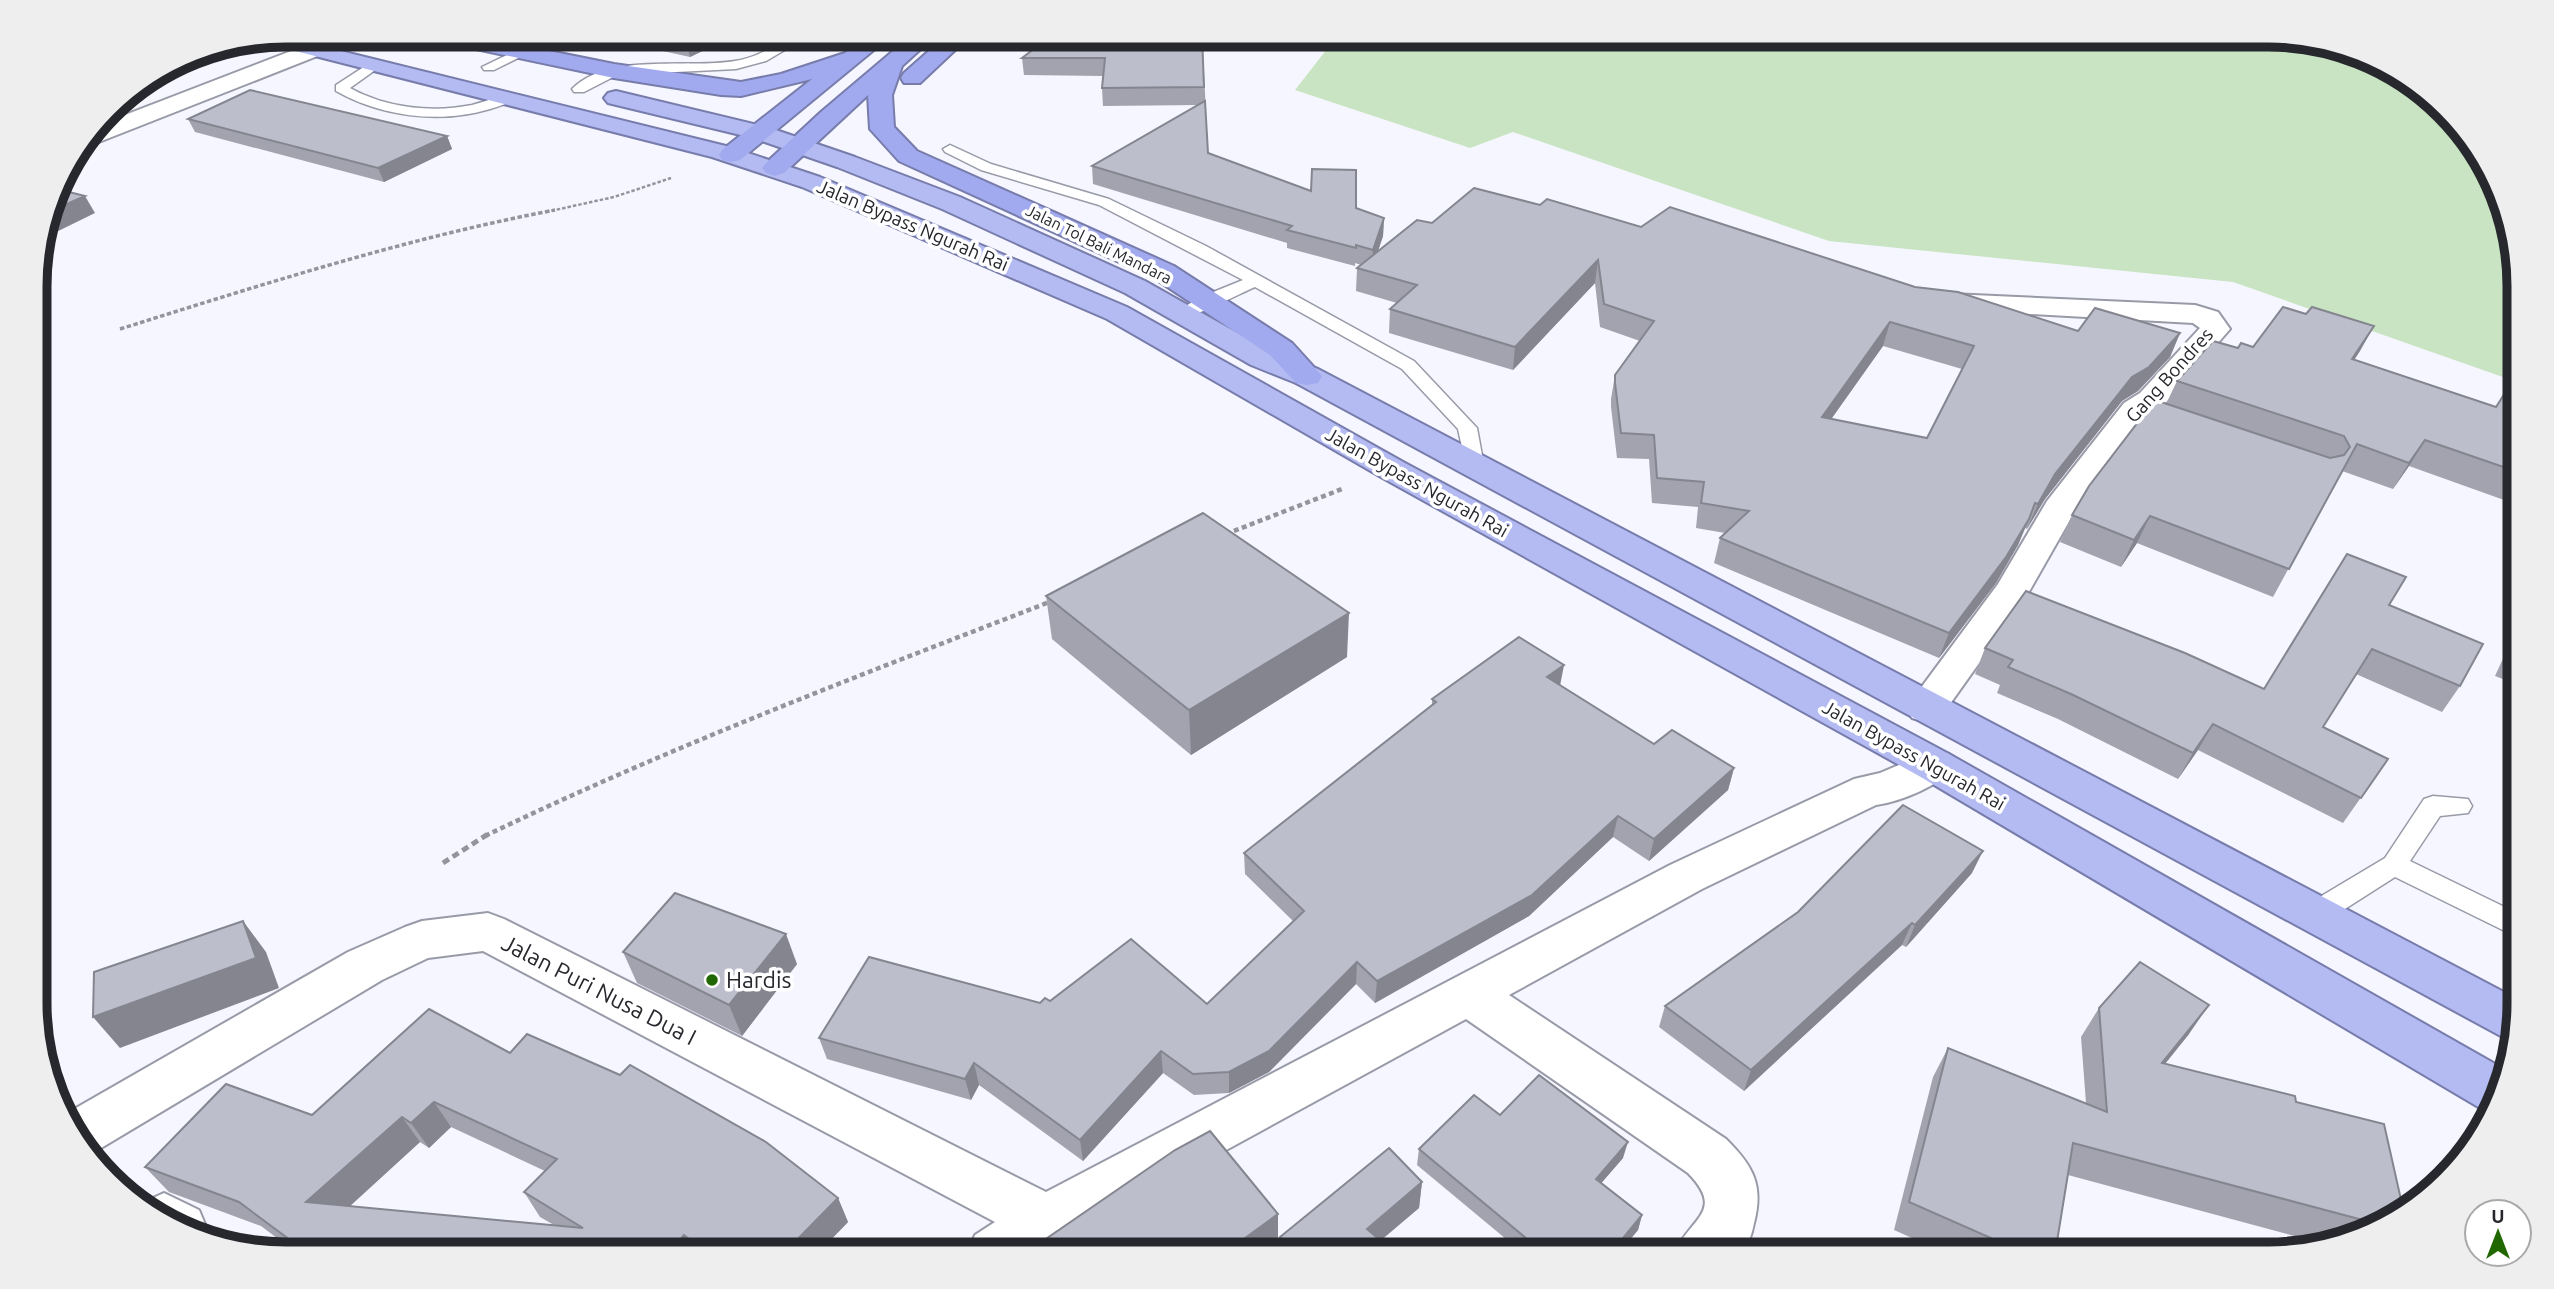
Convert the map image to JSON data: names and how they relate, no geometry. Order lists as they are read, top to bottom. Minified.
{"streets":{"highway":["Jalan Bypass Ngurah Rai","Jalan Tol Bali Mandara"],"street":["Gang Bondres","Jalan Puri Nusa Dua I"]},"crossings":[["Jalan Bypass Ngurah Rai","Jalan Tol Bali Mandara"],["Jalan Bypass Ngurah Rai","Gang Bondres"]],"places":["Hardis"],"north":"top"}
